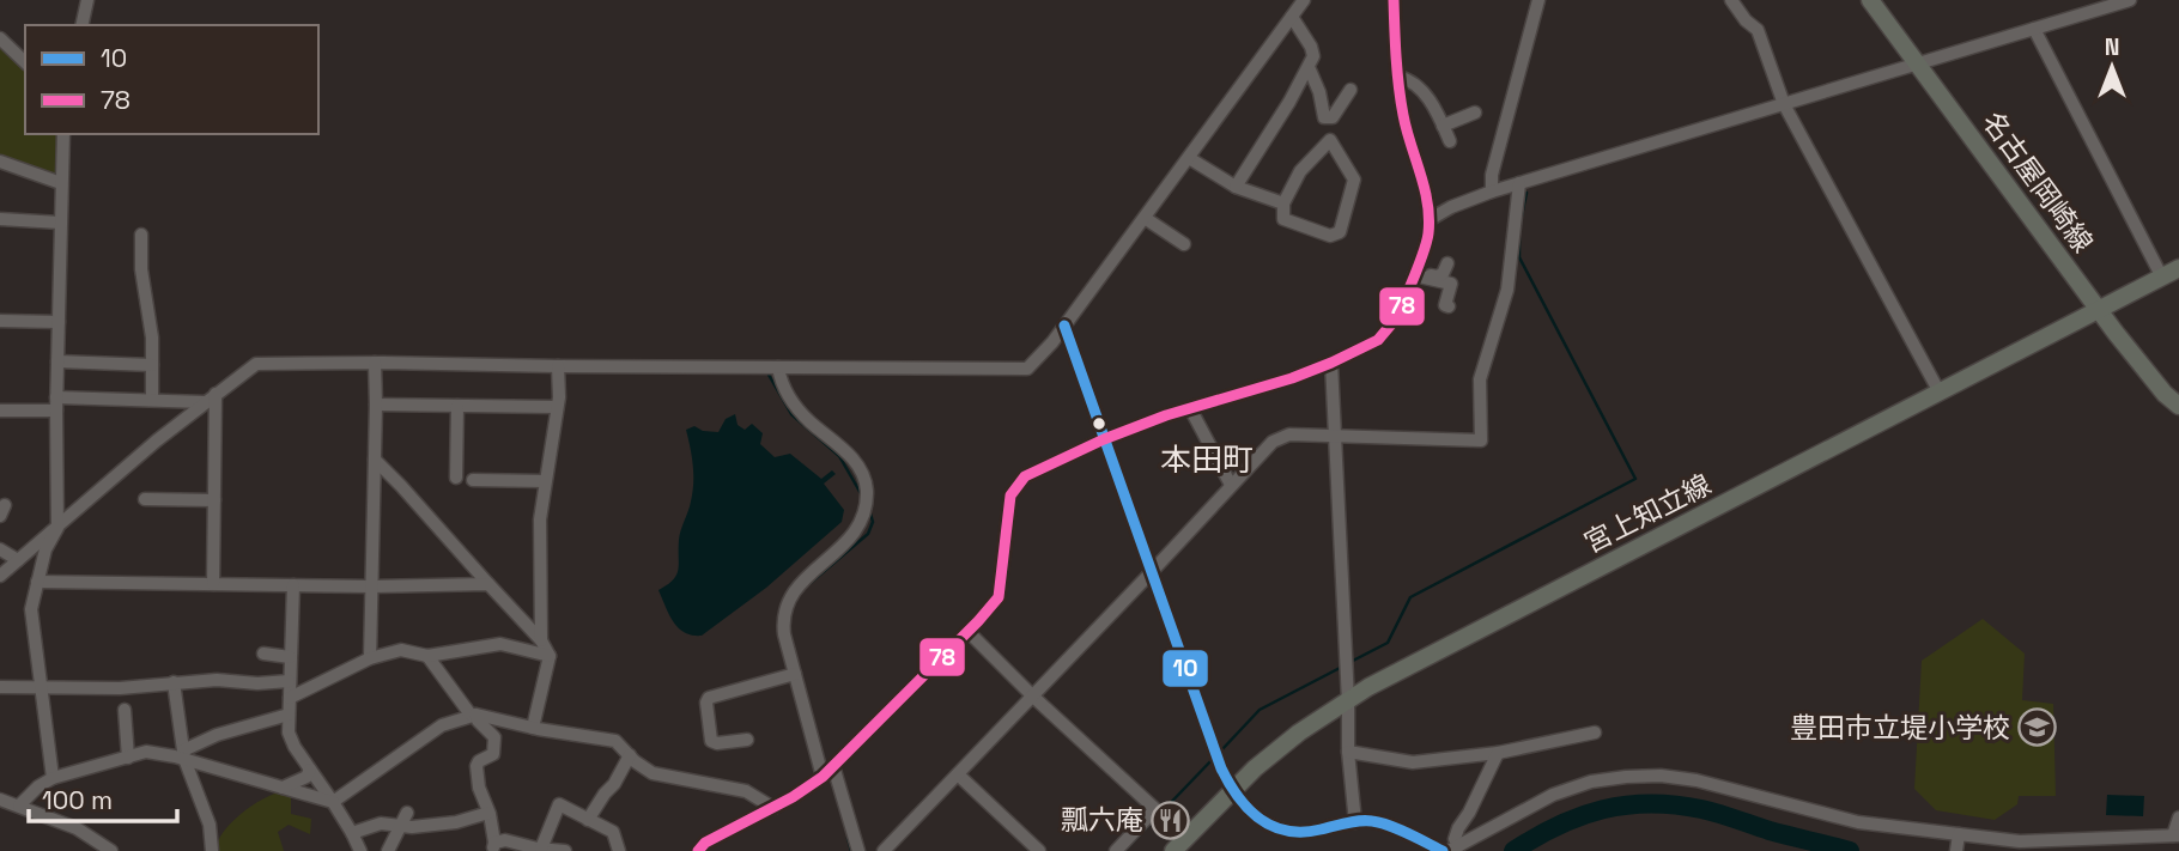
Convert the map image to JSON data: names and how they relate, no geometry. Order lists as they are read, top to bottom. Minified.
{"streets":{"main road":["名古屋岡崎線","宮上知立線"]},"crossings":[["名古屋岡崎線","宮上知立線"]],"districts":["本田町"],"places":{"school or university":["豊田市立堤小学校"],"restaurant":["瓢六庵"]},"lines":["transit line 78","transit line 10"],"legend":["10","78"],"scale_bar":"100 m","north":"top"}
